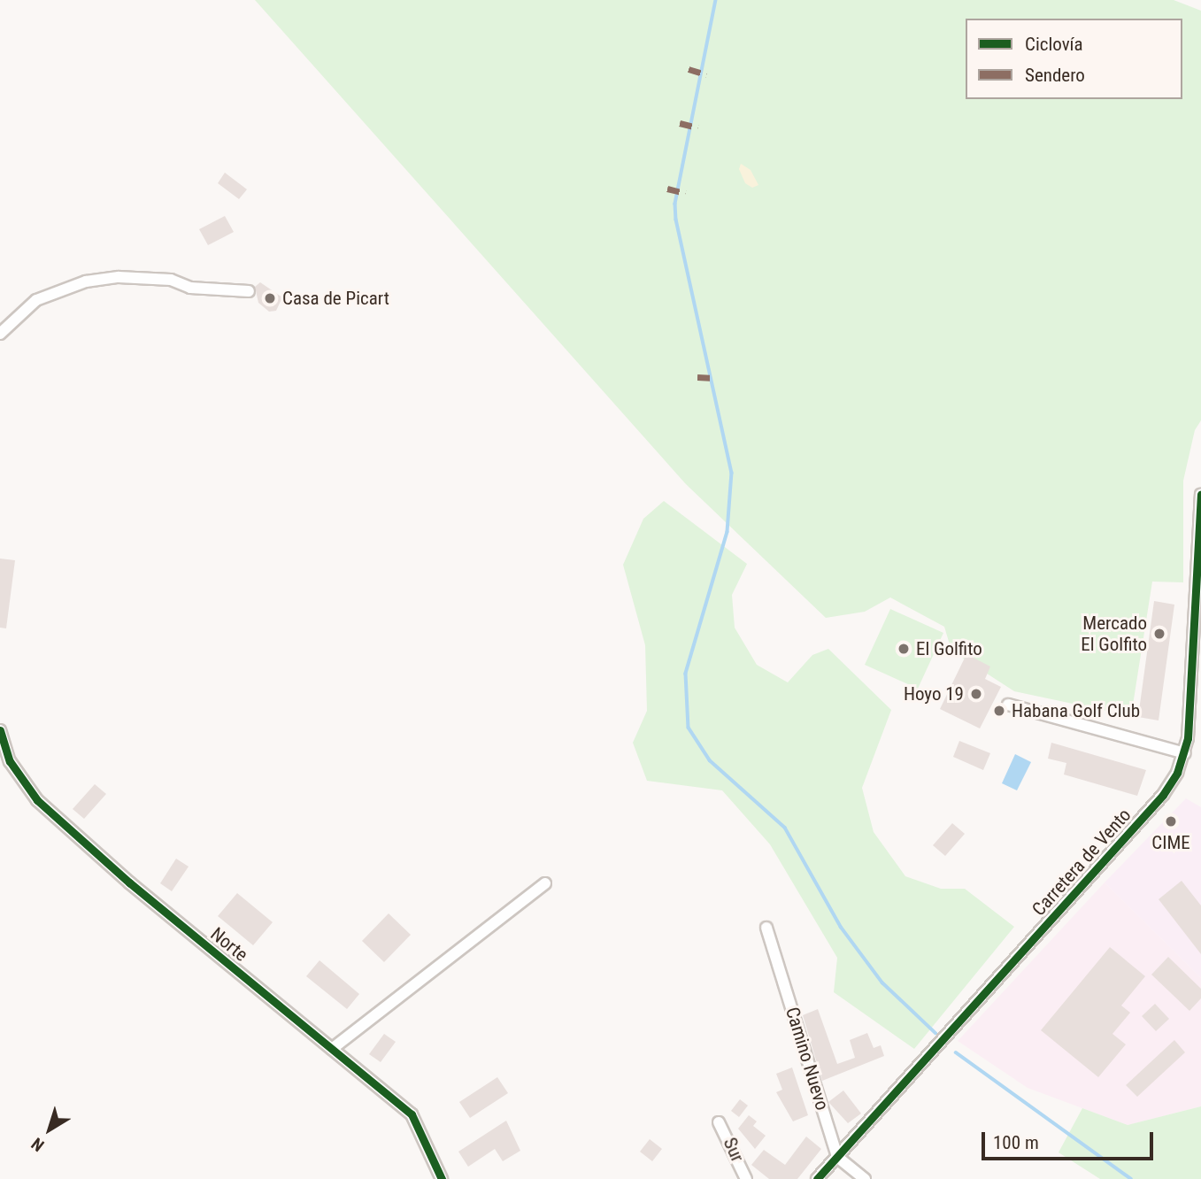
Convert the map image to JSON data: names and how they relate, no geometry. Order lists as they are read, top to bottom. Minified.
{"streets":{"street":["Carretera de Vento","Norte","Camino Nuevo","Sur"]},"crossings":[["Carretera de Vento","Camino Nuevo"]],"places":["Casa de Picart","Mercado El Golfito","El Golfito","Hoyo 19","Habana Golf Club","CIME"],"legend":["Ciclovía","Sendero"],"scale_bar":"100 m","north":"bottom left"}
